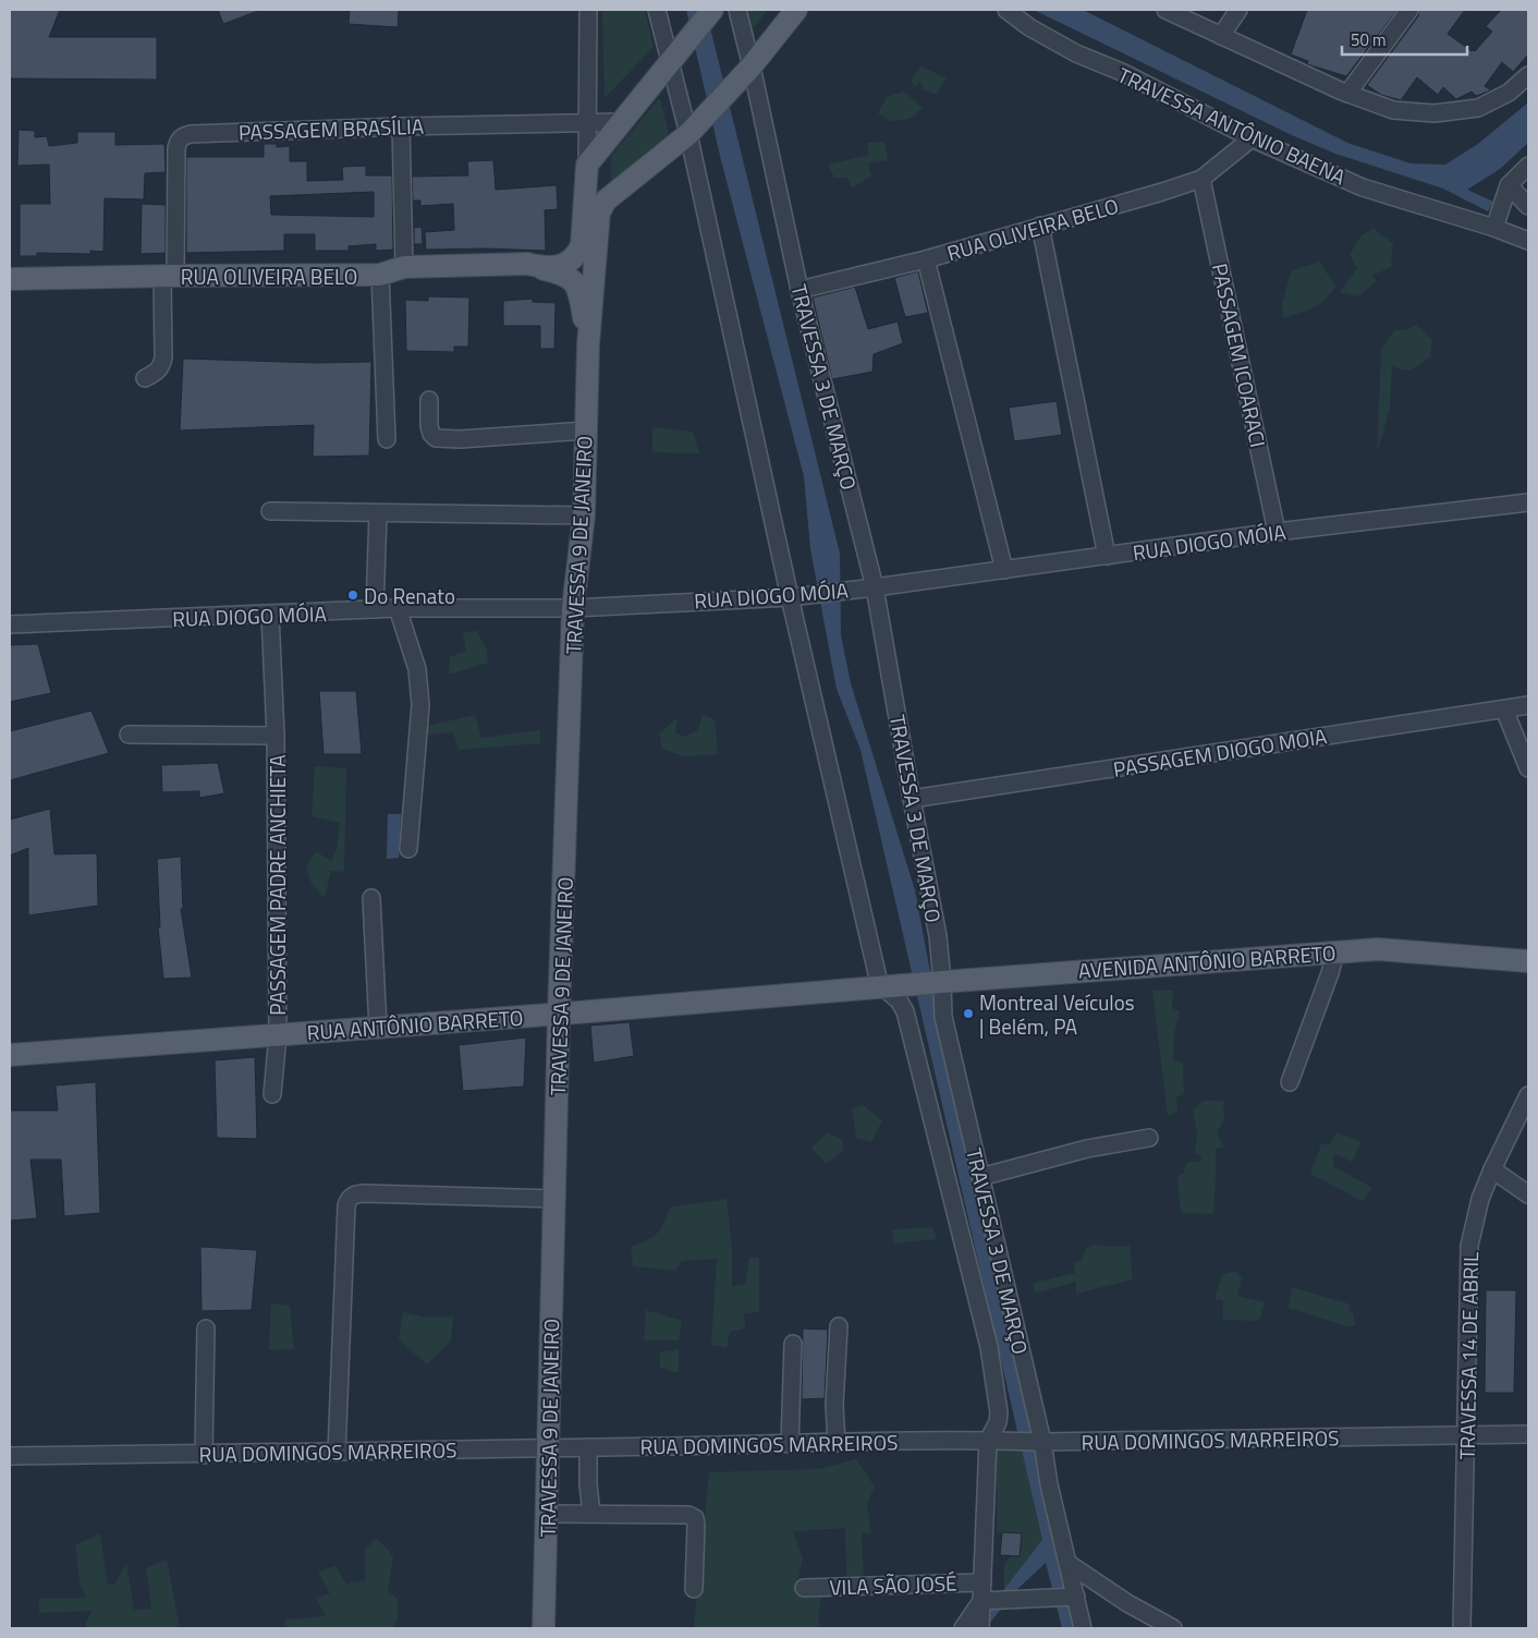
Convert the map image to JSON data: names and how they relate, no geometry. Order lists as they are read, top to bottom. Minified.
{"streets":{"main road":["RUA OLIVEIRA BELO","TRAVESSA 9 DE JANEIRO","AVENIDA ANTÔNIO BARRETO","RUA ANTÔNIO BARRETO"],"street":["TRAVESSA ANTÔNIO BAENA","PASSAGEM BRASÍLIA","PASSAGEM ICOARACI","TRAVESSA 3 DE MARÇO","RUA DIOGO MÓIA","PASSAGEM DIOGO MOIA","PASSAGEM PADRE ANCHIETA","TRAVESSA 14 DE ABRIL","RUA DOMINGOS MARREIROS","VILA SÃO JOSÉ"]},"crossings":[["TRAVESSA ANTÔNIO BAENA","RUA OLIVEIRA BELO"],["PASSAGEM BRASÍLIA","RUA OLIVEIRA BELO"],["RUA OLIVEIRA BELO","PASSAGEM ICOARACI"],["RUA OLIVEIRA BELO","TRAVESSA 3 DE MARÇO"],["RUA OLIVEIRA BELO","TRAVESSA 9 DE JANEIRO"],["PASSAGEM ICOARACI","RUA DIOGO MÓIA"],["TRAVESSA 3 DE MARÇO","RUA DIOGO MÓIA"],["TRAVESSA 3 DE MARÇO","PASSAGEM DIOGO MOIA"],["TRAVESSA 3 DE MARÇO","AVENIDA ANTÔNIO BARRETO"],["TRAVESSA 3 DE MARÇO","RUA ANTÔNIO BARRETO"],["TRAVESSA 3 DE MARÇO","RUA DOMINGOS MARREIROS"],["TRAVESSA 3 DE MARÇO","VILA SÃO JOSÉ"],["RUA DIOGO MÓIA","TRAVESSA 9 DE JANEIRO"],["RUA DIOGO MÓIA","PASSAGEM PADRE ANCHIETA"],["TRAVESSA 9 DE JANEIRO","RUA ANTÔNIO BARRETO"],["TRAVESSA 9 DE JANEIRO","RUA DOMINGOS MARREIROS"],["PASSAGEM PADRE ANCHIETA","RUA ANTÔNIO BARRETO"],["AVENIDA ANTÔNIO BARRETO","RUA ANTÔNIO BARRETO"],["TRAVESSA 14 DE ABRIL","RUA DOMINGOS MARREIROS"]],"places":["Do Renato","Montreal Veículos | Belém, PA"],"scale_bar":"50 m"}
